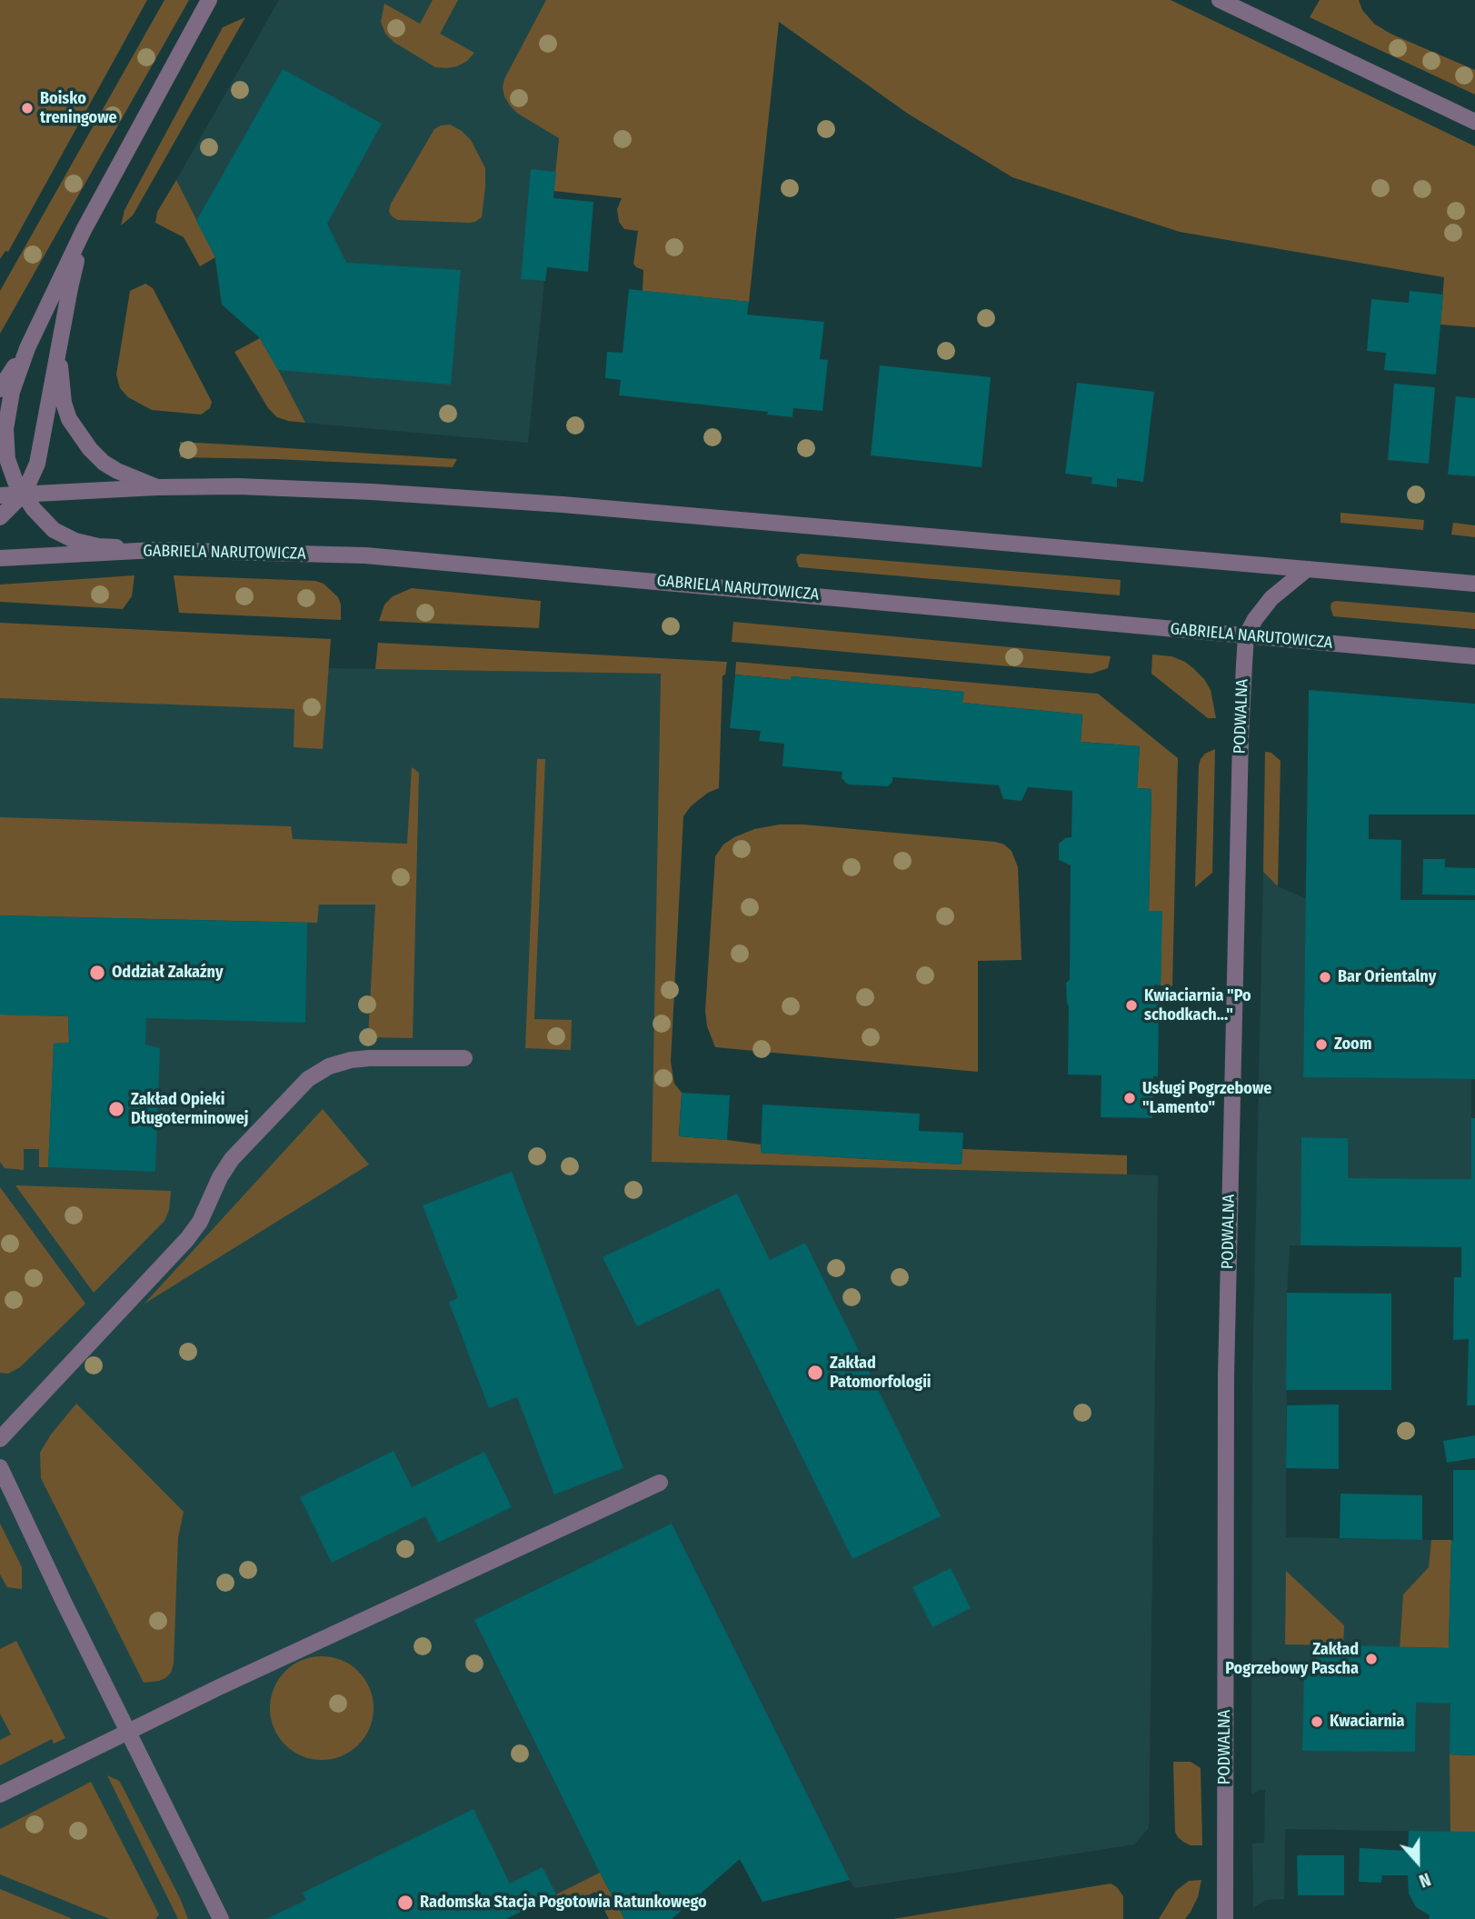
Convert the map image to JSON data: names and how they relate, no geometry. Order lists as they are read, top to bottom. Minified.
{"streets":{"street":["GABRIELA NARUTOWICZA","PODWALNA"]},"crossings":[["GABRIELA NARUTOWICZA","PODWALNA"]],"places":["Boisko treningowe","Oddział Zakaźny","Bar Orientalny","Kwiaciarnia \"Po schodkach...\"","Zoom","Usługi Pogrzebowe \"Lamento\"","Zakład Opieki Długoterminowej","Zakład Patomorfologii","Zakład Pogrzebowy Pascha","Kwaciarnia","Radomska Stacja Pogotowia Ratunkowego"],"north":"bottom"}
